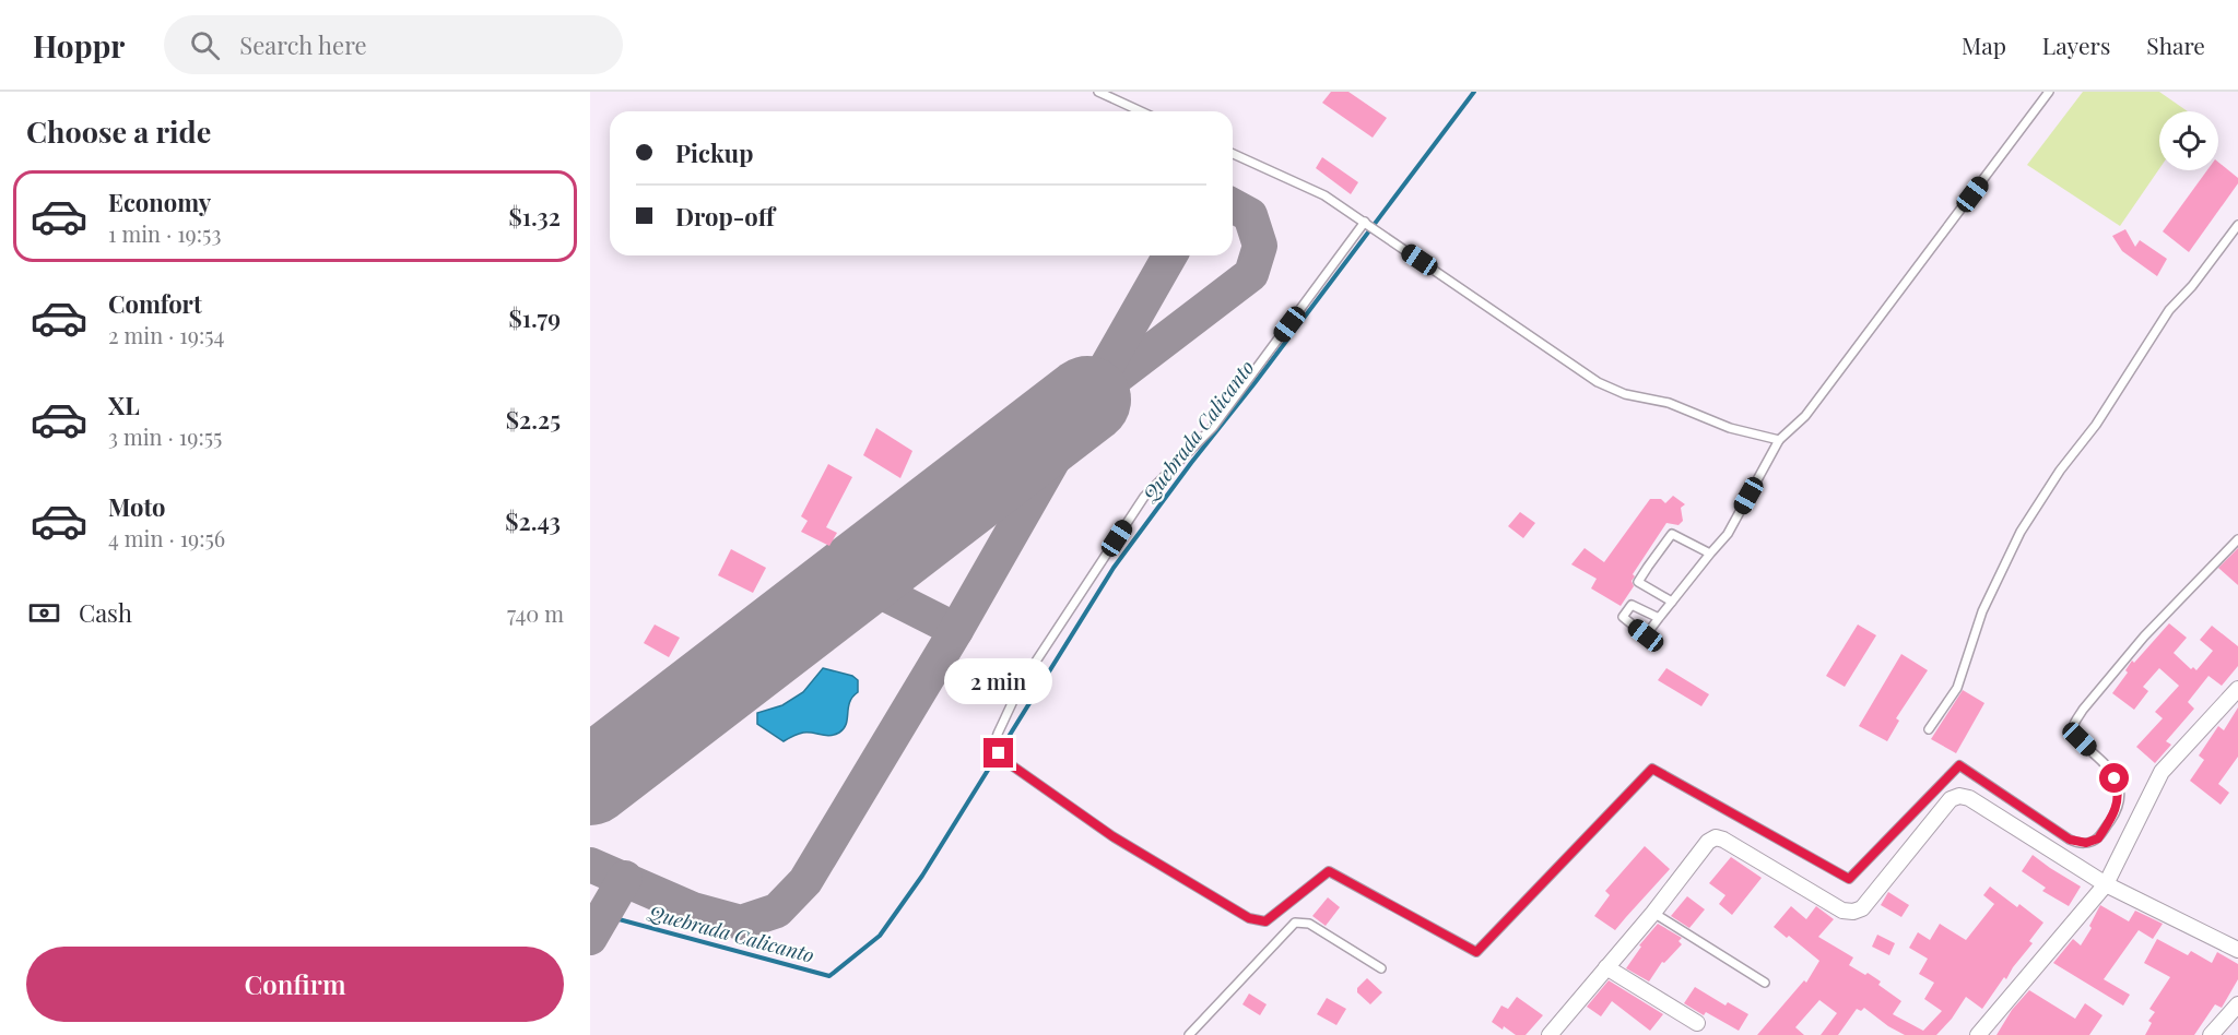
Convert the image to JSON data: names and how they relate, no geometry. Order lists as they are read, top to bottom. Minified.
{"water":["Quebrada Calicanto"],"page":{"header":"Hoppr","search":"Search here","nav":["Map","Layers","Share"],"heading":"Choose a ride","banner":["Pickup","Drop-off"],"list":[{"name":"Economy","note":"1 min · 19:53","value":"$1.32"},{"name":"Comfort","note":"2 min · 19:54","value":"$1.79"},{"name":"XL","note":"3 min · 19:55","value":"$2.25"},{"name":"Moto","note":"4 min · 19:56","value":"$2.43"}],"pay":["Cash","740 m"],"bubble":"2 min","buttons":"Confirm"}}
